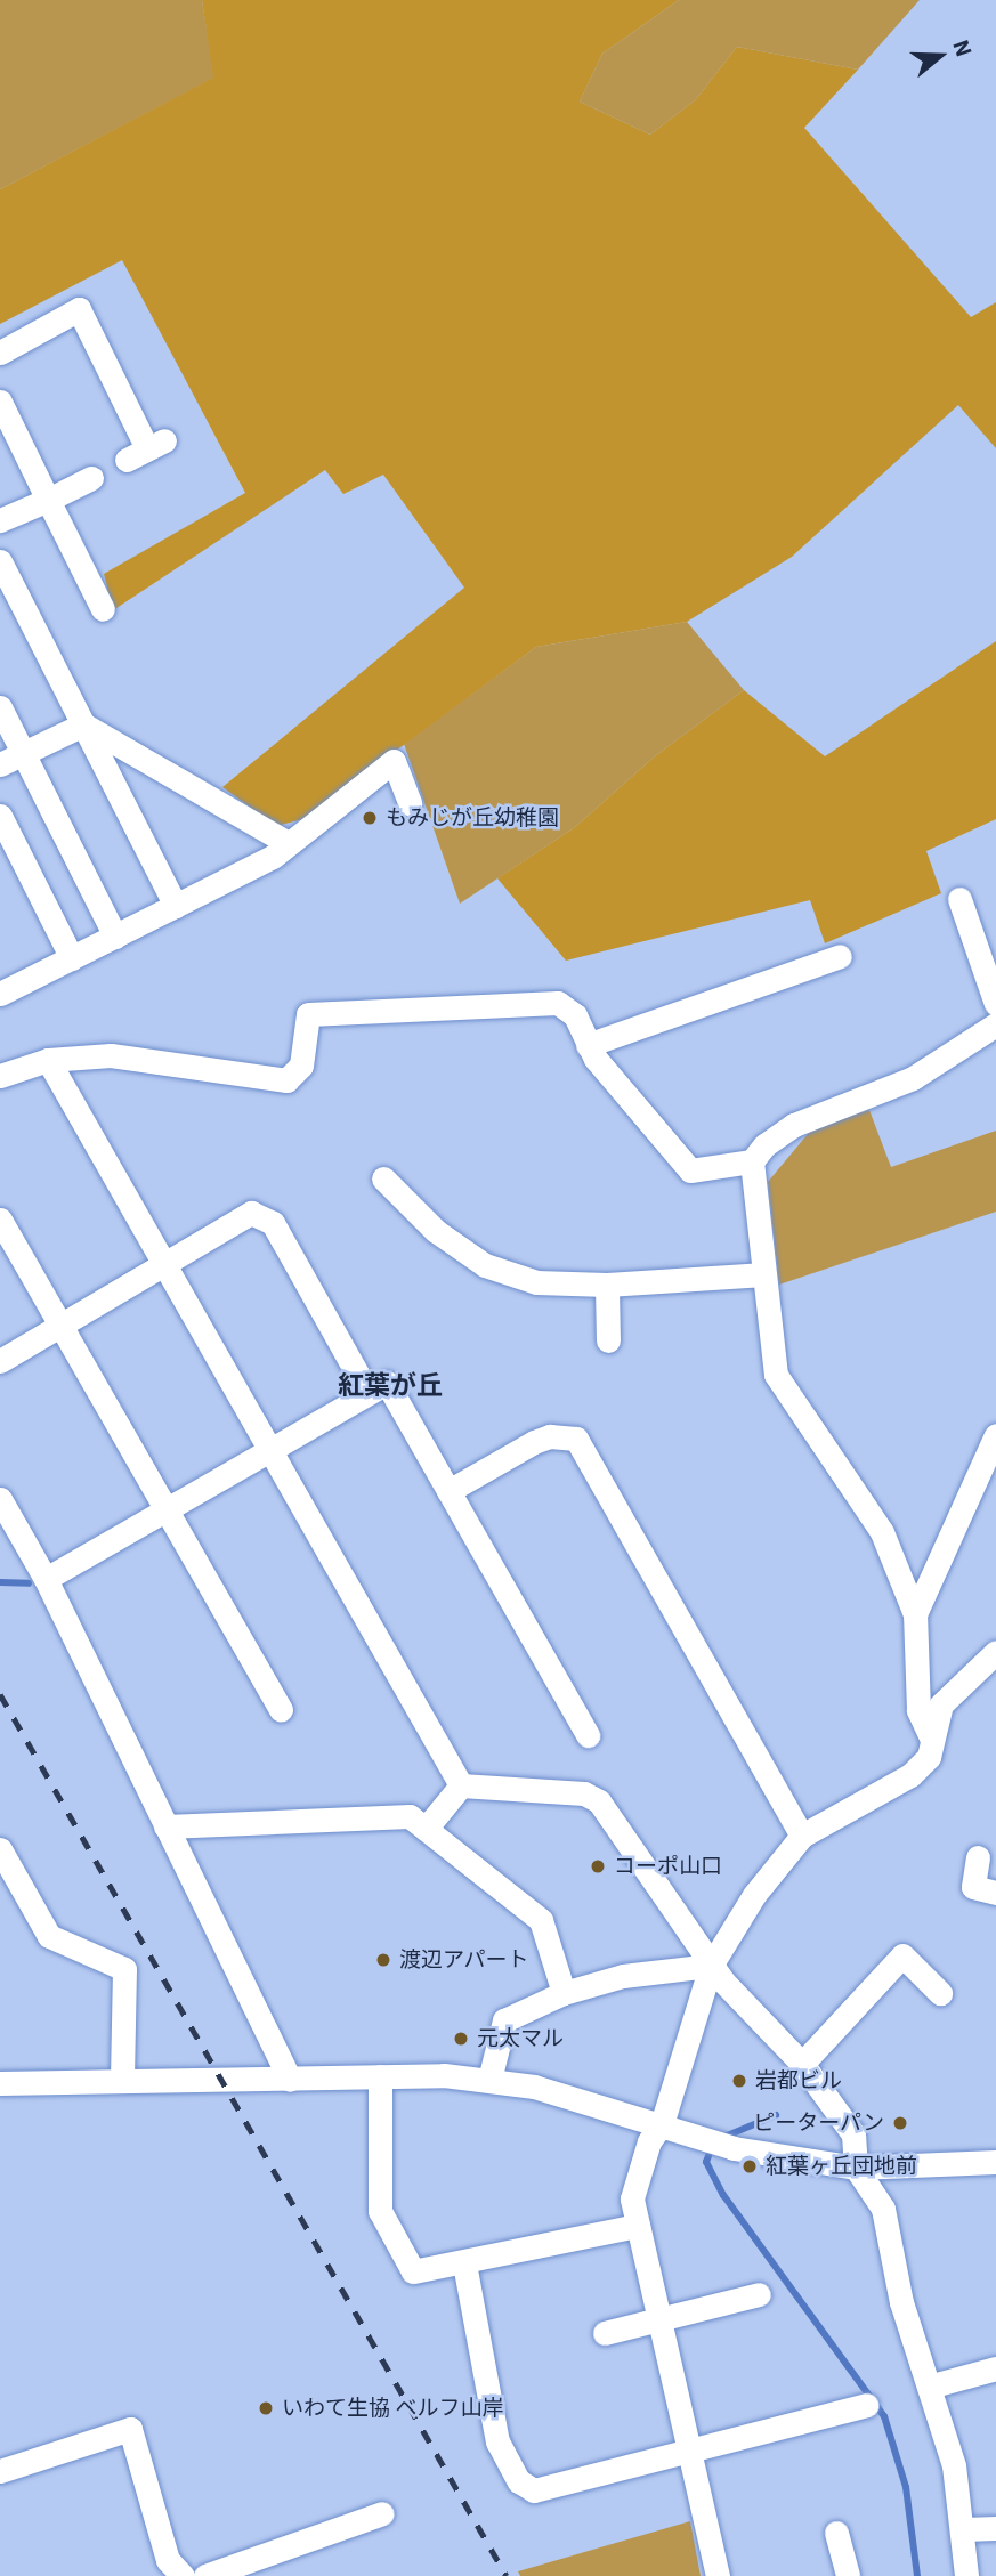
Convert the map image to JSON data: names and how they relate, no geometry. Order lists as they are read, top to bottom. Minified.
{"districts":["紅葉が丘"],"places":["もみじが丘幼稚園","コーポ山口","渡辺アパート","元太マル","岩都ビル","ピーターパン","紅葉ヶ丘団地前","いわて生協 ベルフ山岸"],"north":"right"}
